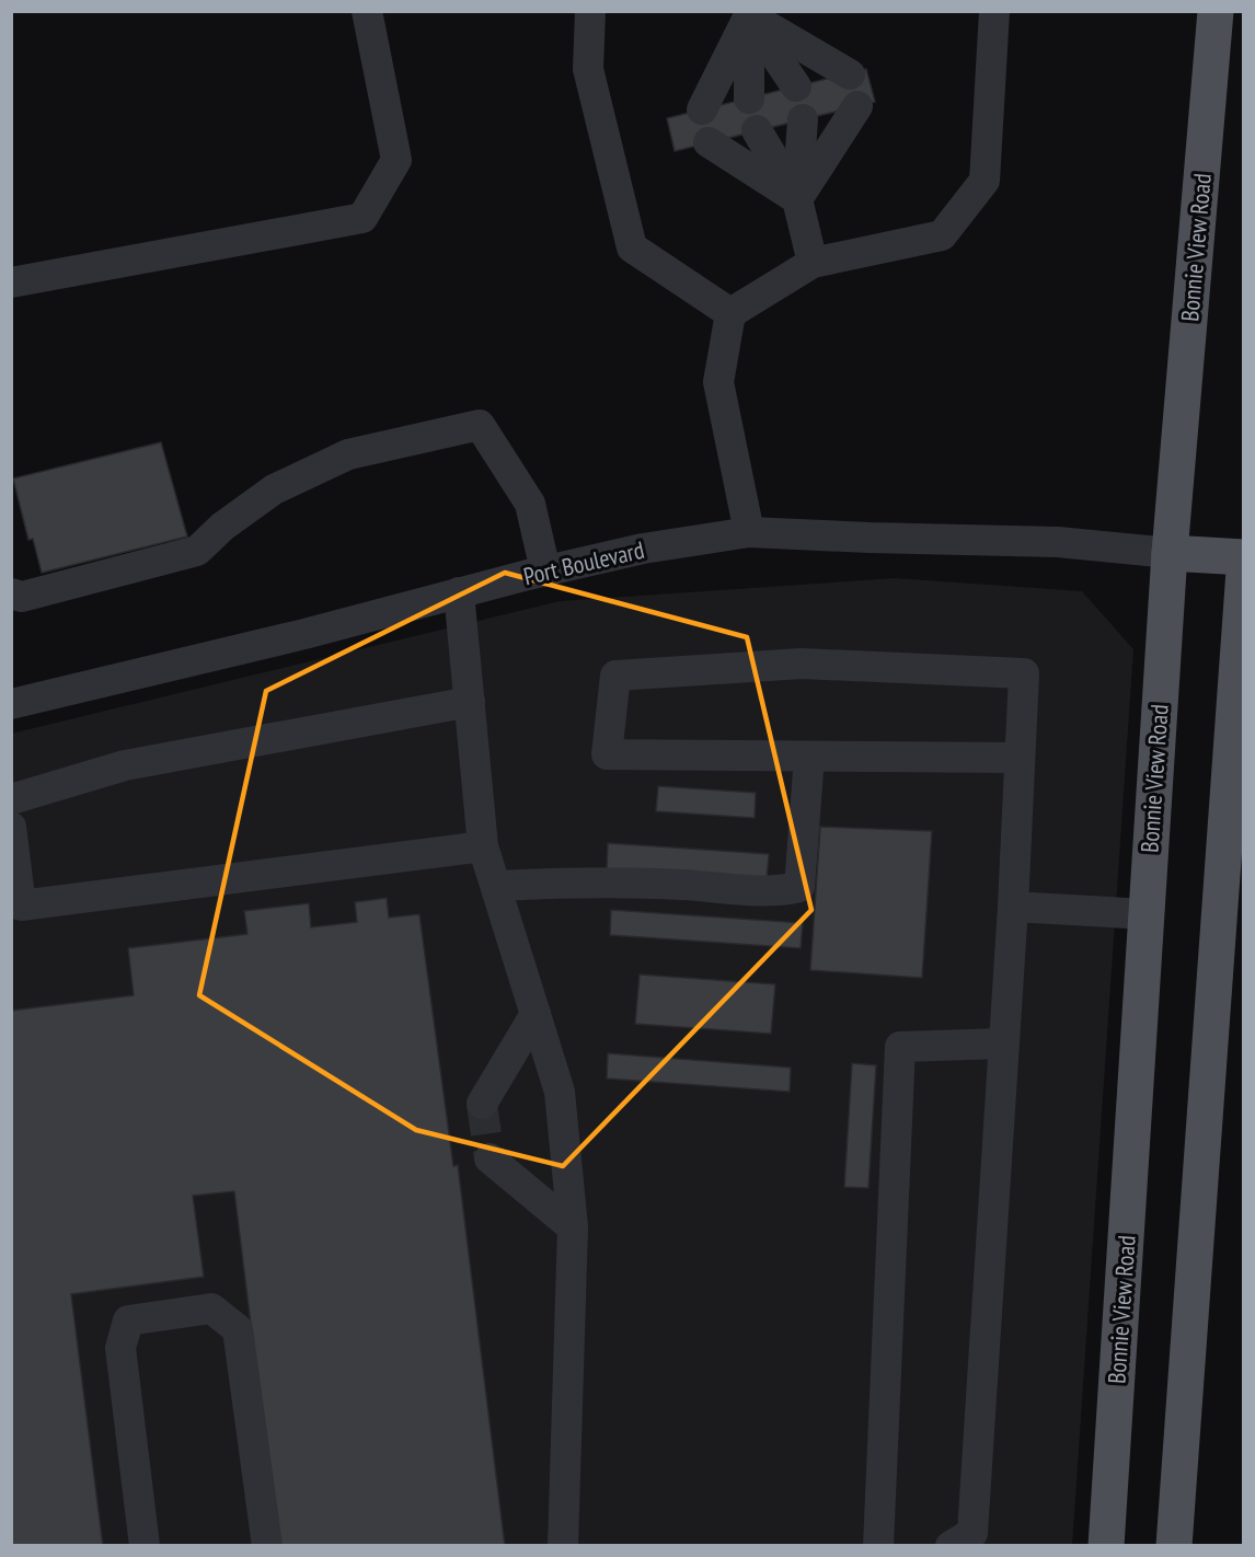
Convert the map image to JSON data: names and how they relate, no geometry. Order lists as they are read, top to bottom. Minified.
{"streets":{"main road":["Bonnie View Road"],"street":["Port Boulevard"]},"crossings":[["Bonnie View Road","Port Boulevard"]]}
